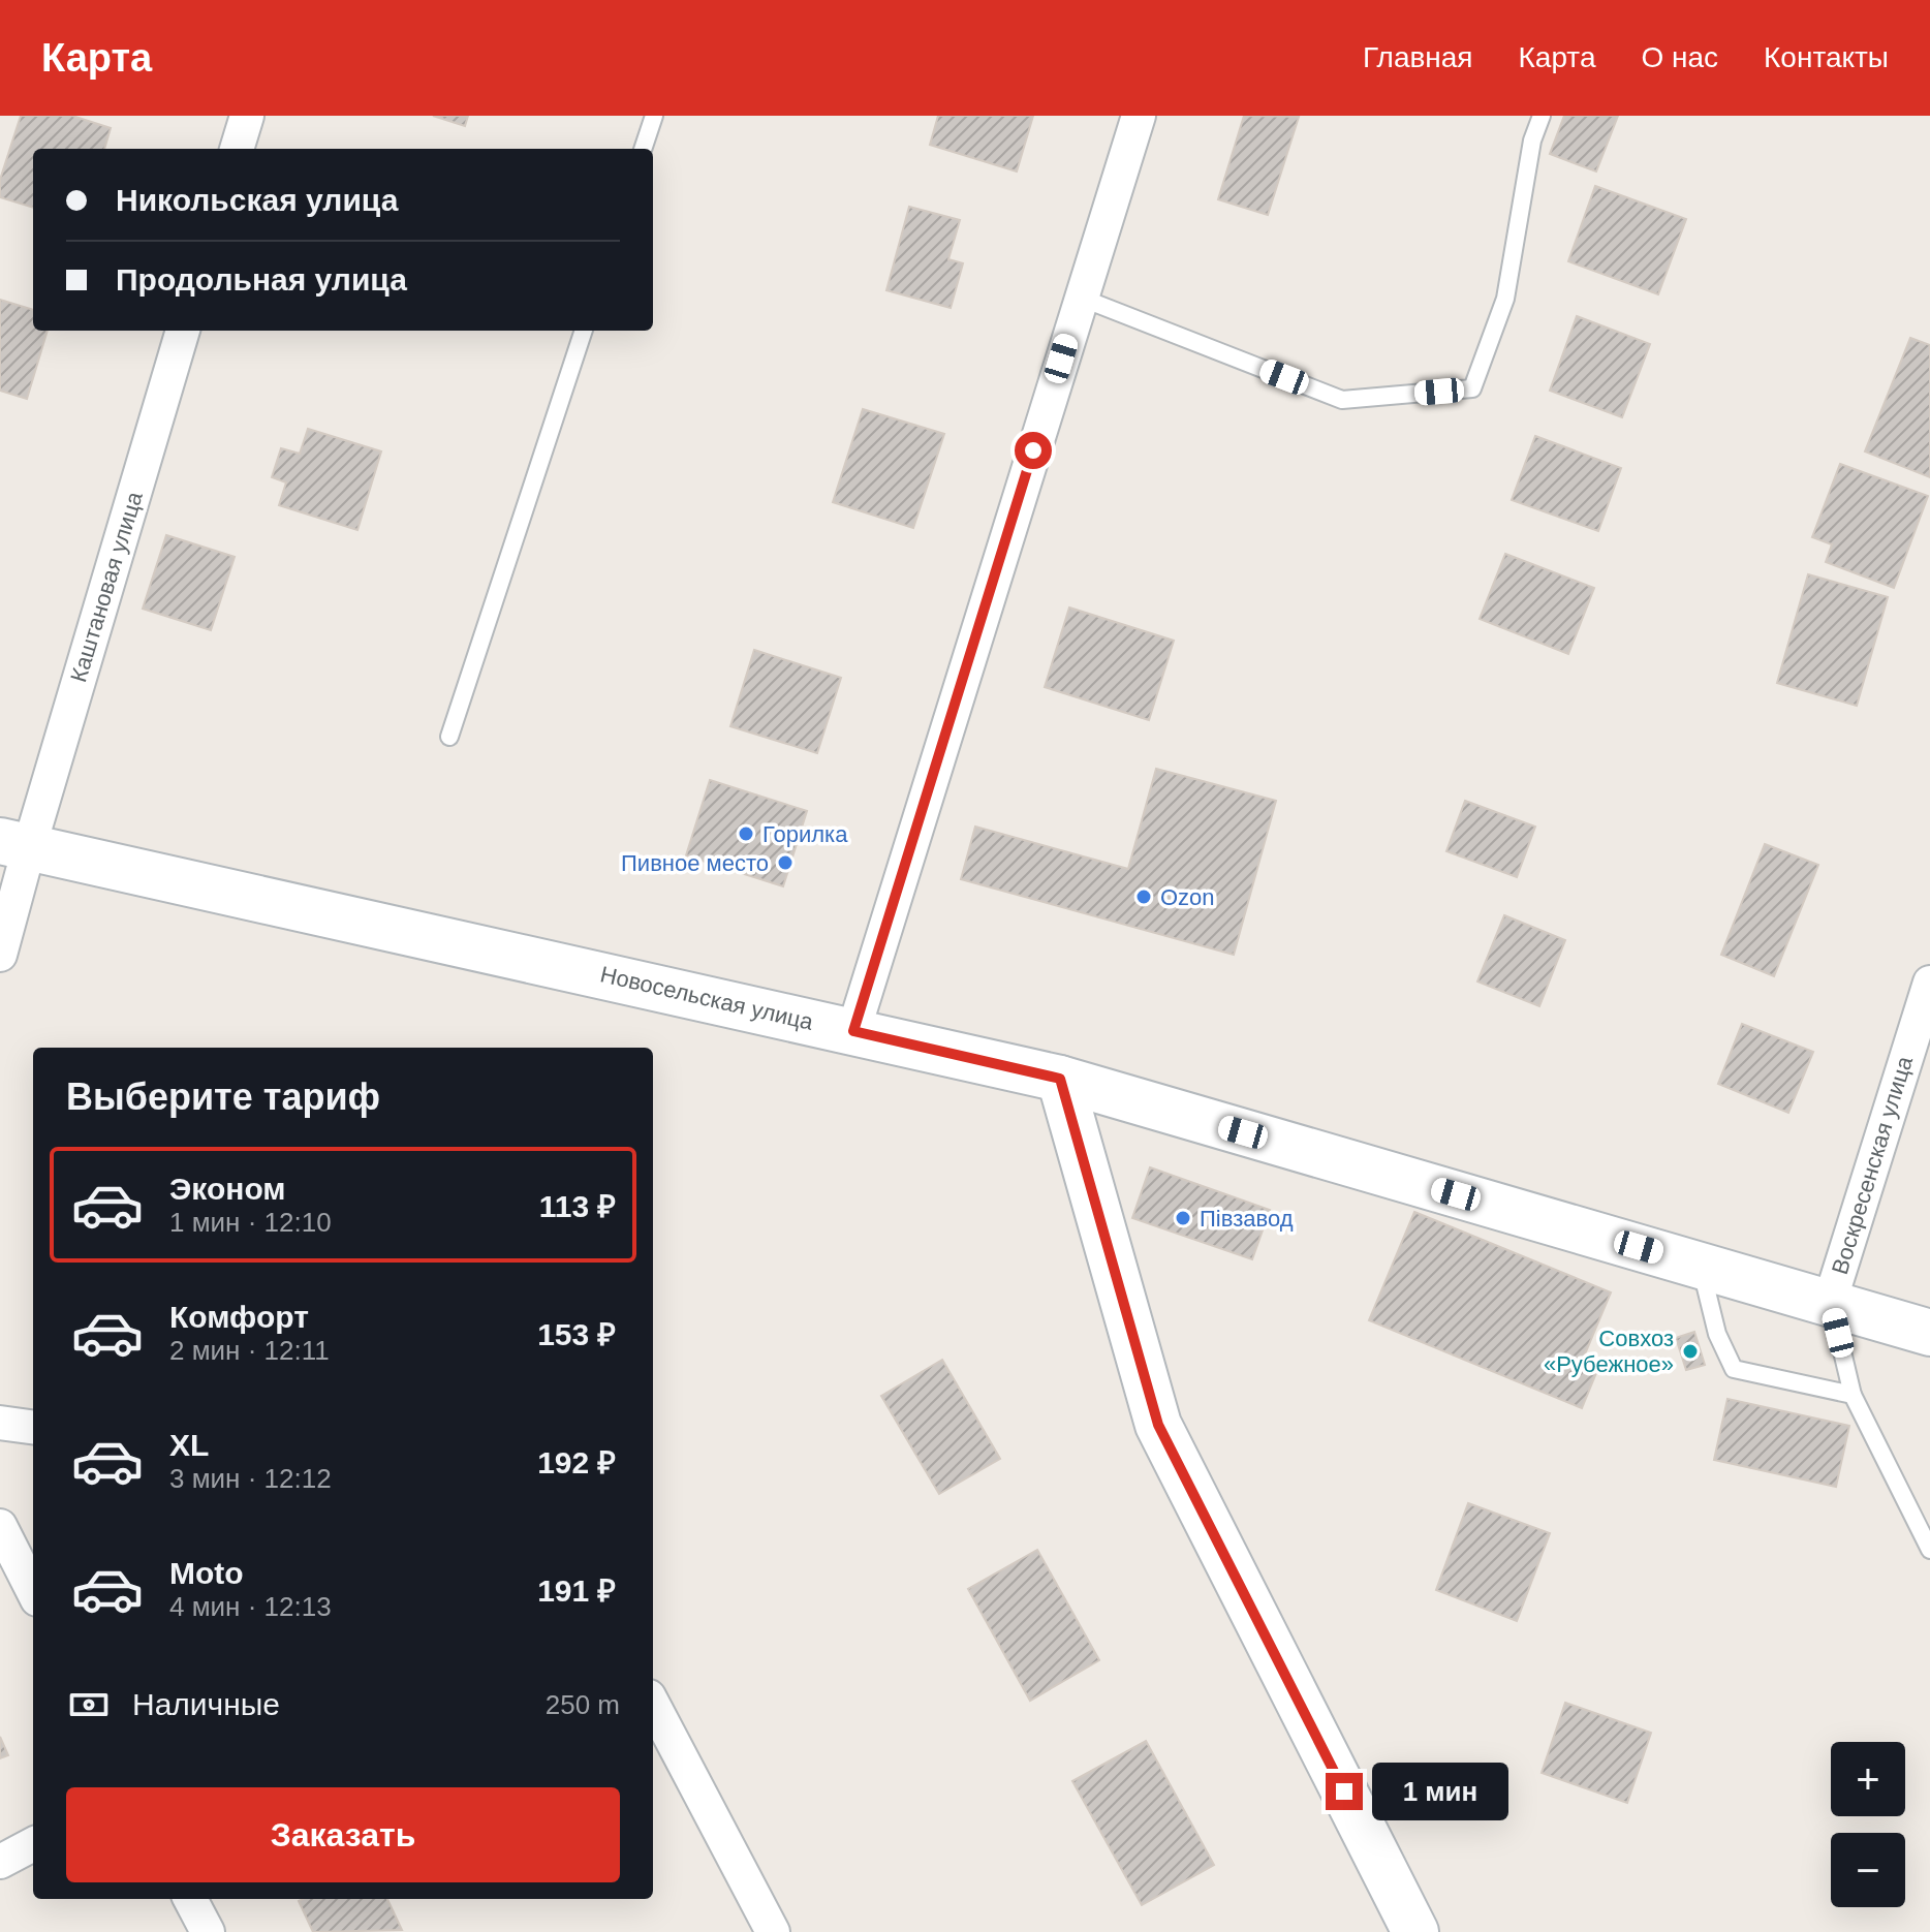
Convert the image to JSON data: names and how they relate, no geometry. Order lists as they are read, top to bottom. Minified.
{"streets":{"street":["Каштановая улица","Новосельская улица","Воскресенская улица"]},"crossings":[["Каштановая улица","Новосельская улица"],["Новосельская улица","Воскресенская улица"]],"places":["Горилка","Пивное место","Ozon","Пiвзавод","Совхоз «Рубежное»"],"page":{"header":"Карта","nav":["Главная","Карта","О нас","Контакты"],"banner":["Никольская улица","Продольная улица"],"heading":"Выберите тариф","list":[{"name":"Эконом","note":"1 мин · 12:10","value":"113 ₽"},{"name":"Комфорт","note":"2 мин · 12:11","value":"153 ₽"},{"name":"XL","note":"3 мин · 12:12","value":"192 ₽"},{"name":"Moto","note":"4 мин · 12:13","value":"191 ₽"}],"pay":["Наличные","250 m"],"map_buttons":["+","−"],"bubble":"1 мин","buttons":"Заказать"}}
